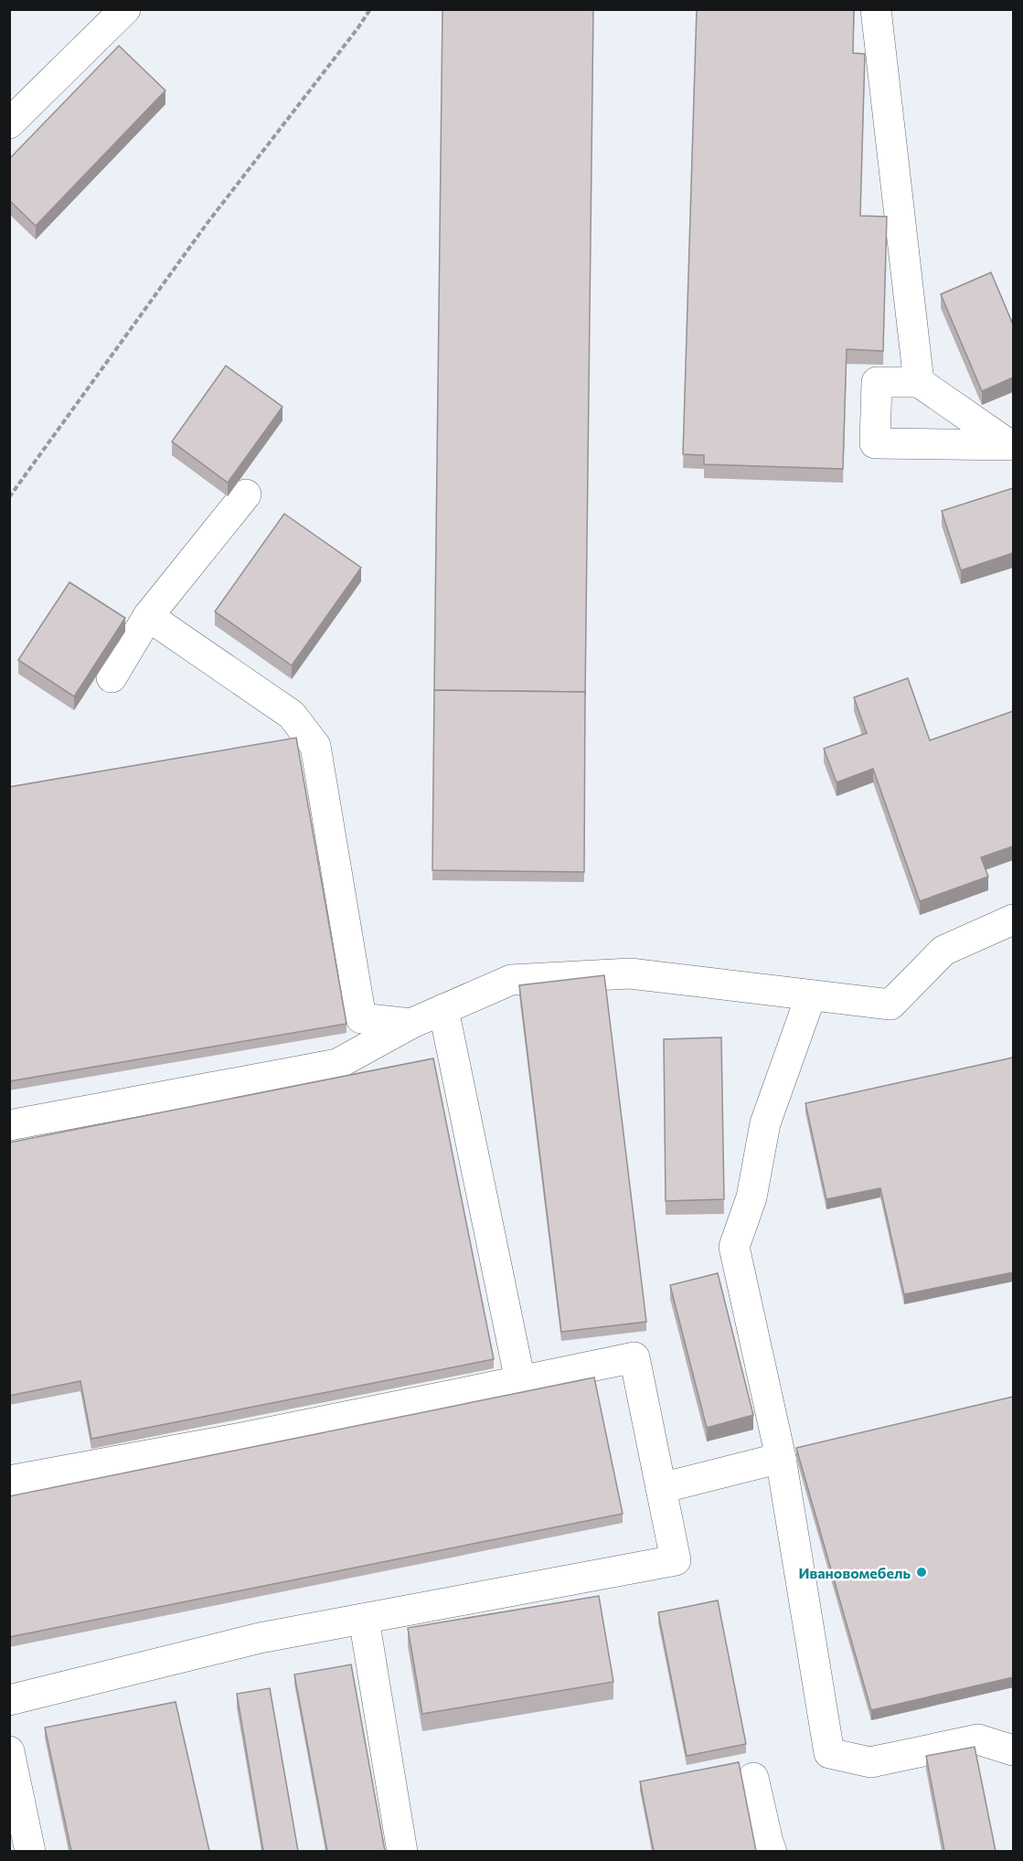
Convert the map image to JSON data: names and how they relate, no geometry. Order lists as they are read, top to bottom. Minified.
{"places":["Ивановомебель"]}
